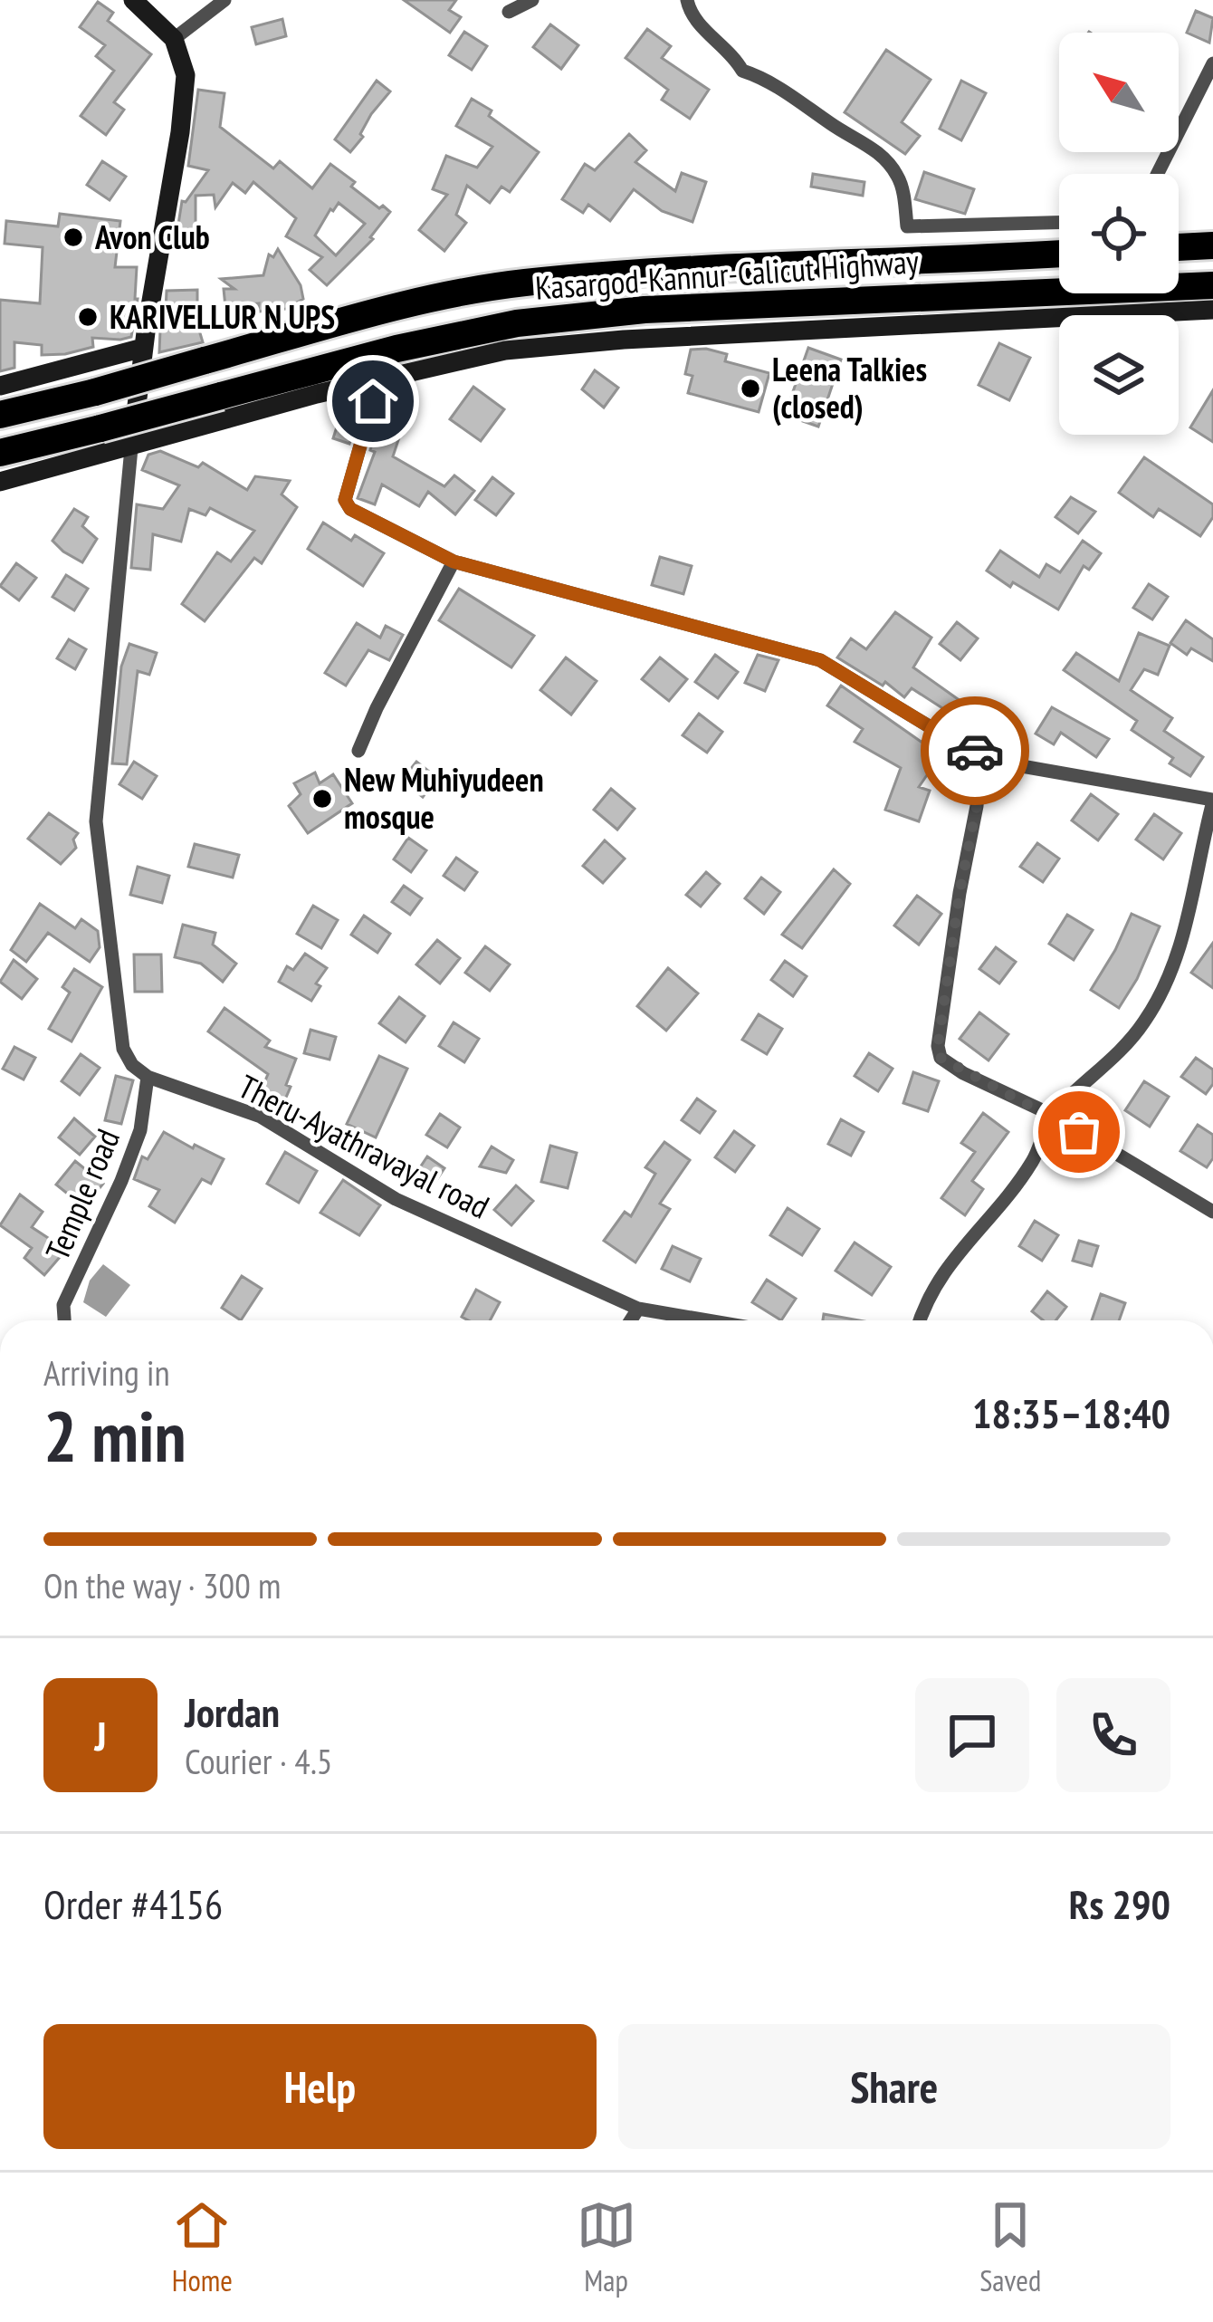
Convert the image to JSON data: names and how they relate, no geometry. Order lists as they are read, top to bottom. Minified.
{"streets":{"highway":["Kasargod-Kannur-Calicut Highway"],"street":["Theru-Ayathravayal road","Temple road"]},"crossings":[["Theru-Ayathravayal road","Temple road"]],"places":["Avon Club","KARIVELLUR N UPS","Leena Talkies (closed)","New Muhiyudeen mosque"],"north":"top left","page":{"heading":["2 min","Arriving in","18:35–18:40"],"panel":["Jordan","Courier · 4.5","Order #4156","Rs 290"],"bar":"On the way · 300 m","round":"J","buttons":["Help","Share"],"tabs":["Home","Map","Saved"]}}
